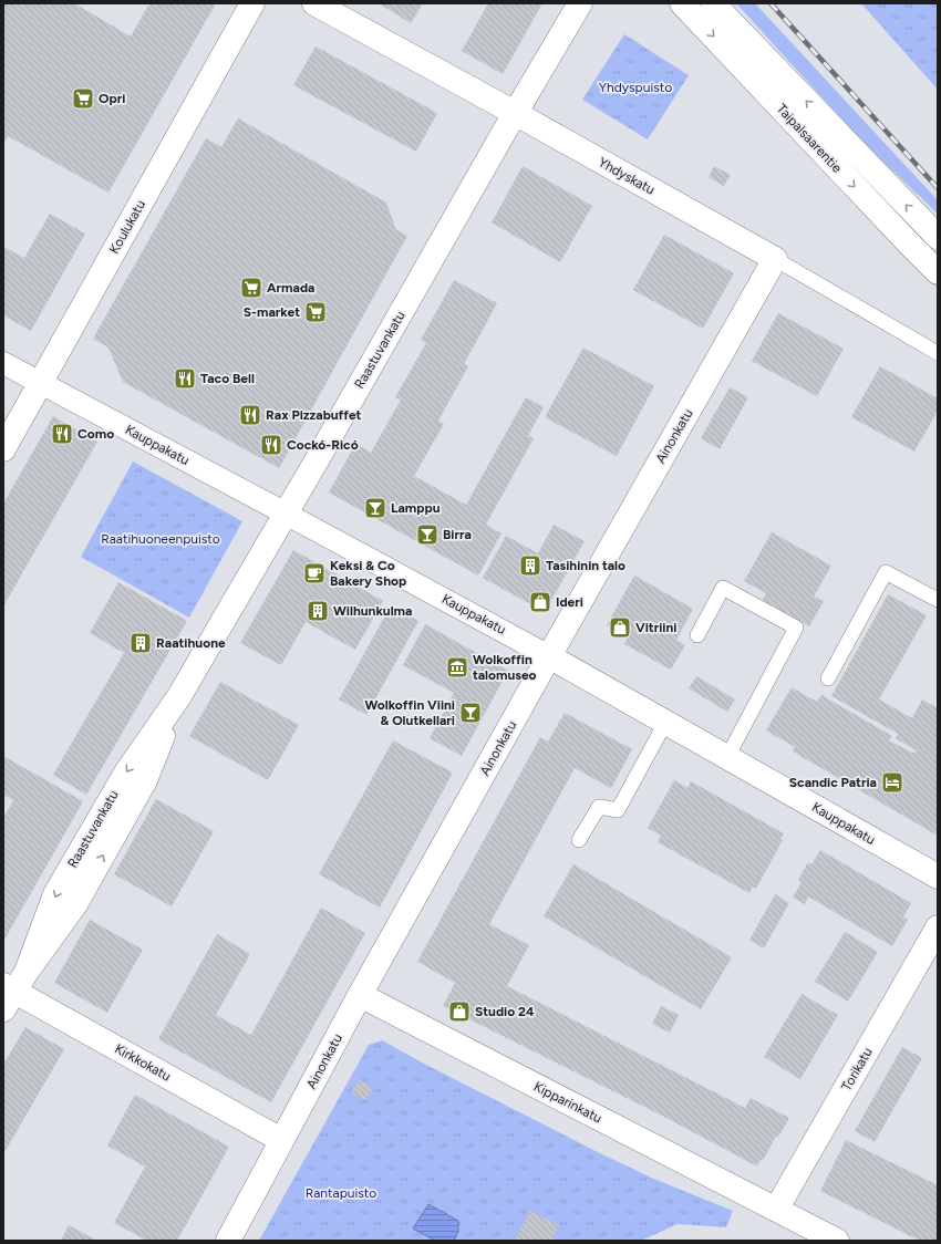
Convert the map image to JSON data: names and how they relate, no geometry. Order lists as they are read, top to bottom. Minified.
{"streets":{"street":["Taipalsaarentie","Yhdyskatu","Koulukatu","Raastuvankatu","Ainonkatu","Kauppakatu","Kirkkokatu","Torikatu","Kipparinkatu"]},"crossings":[["Yhdyskatu","Raastuvankatu"],["Yhdyskatu","Ainonkatu"],["Koulukatu","Kauppakatu"],["Raastuvankatu","Kauppakatu"],["Raastuvankatu","Kirkkokatu"],["Ainonkatu","Kauppakatu"],["Ainonkatu","Kirkkokatu"],["Ainonkatu","Kipparinkatu"],["Torikatu","Kipparinkatu"]],"parks":["Yhdyspuisto","Raatihuoneenpuisto","Rantapuisto"],"places":{"supermarket":["Opri","Armada","S-market"],"restaurant":["Taco Bell","Rax Pizzabuffet","Como","Cockó-Ricó"],"bar":["Lamppu","Birra","Wolkoffin Viini & Olutkellari"],"building":["Tasihinin talo","Wilhunkulma","Raatihuone"],"cafe":["Keksi & Co Bakery Shop"],"shop":["Ideri","Vitriini","Studio 24"],"museum":["Wolkoffin talomuseo"],"hotel":["Scandic Patria"]}}
